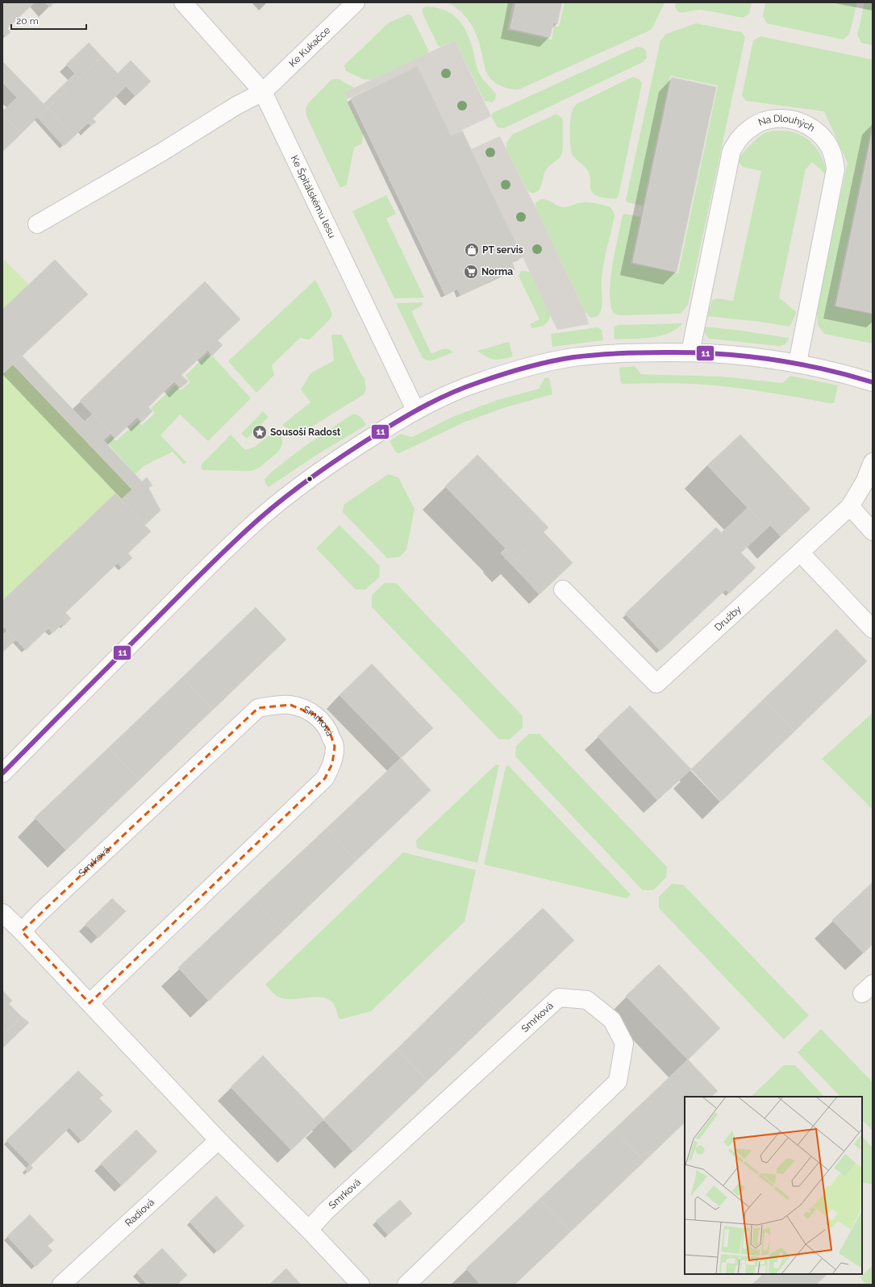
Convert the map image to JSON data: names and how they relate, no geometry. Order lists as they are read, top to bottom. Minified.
{"streets":{"street":["Ke Kukačce","Na Dlouhých","Ke Špitálskému lesu","Družby","Smrková","Radiová"]},"crossings":[["Ke Kukačce","Ke Špitálskému lesu"]],"places":{"shop":["PT servis"],"supermarket":["Norma"],"place":["Sousoší Radost"]},"lines":["transit line 11"],"scale_bar":"20 m"}
